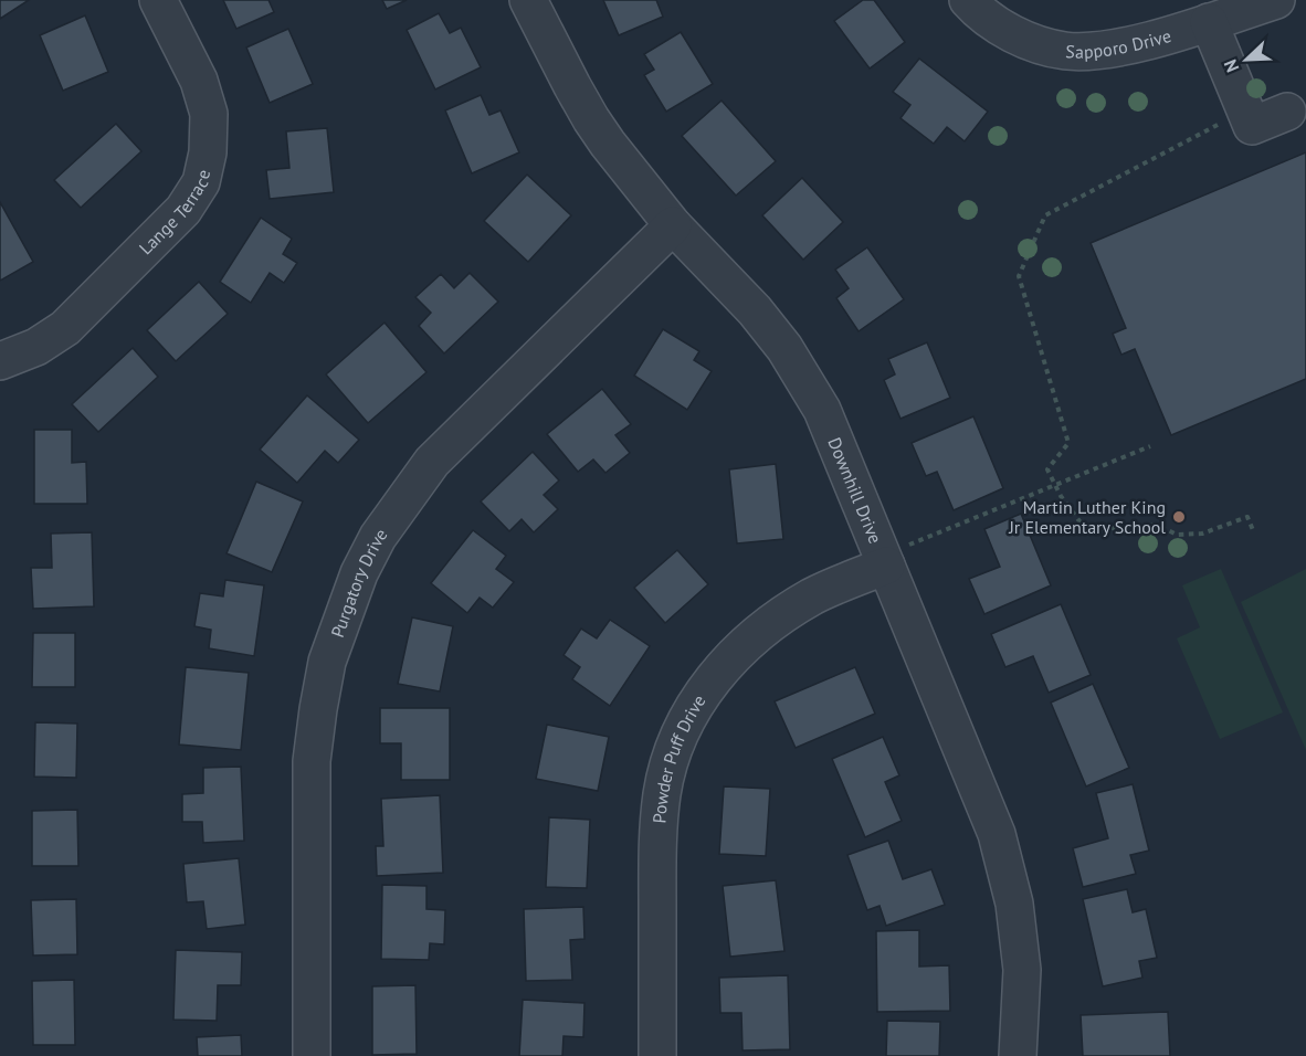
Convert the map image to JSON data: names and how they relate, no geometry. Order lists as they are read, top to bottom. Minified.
{"streets":{"street":["Sapporo Drive","Lange Terrace","Downhill Drive","Purgatory Drive","Powder Puff Drive"]},"crossings":[["Downhill Drive","Purgatory Drive"],["Downhill Drive","Powder Puff Drive"]],"places":["Martin Luther King Jr Elementary School"],"north":"bottom left"}
